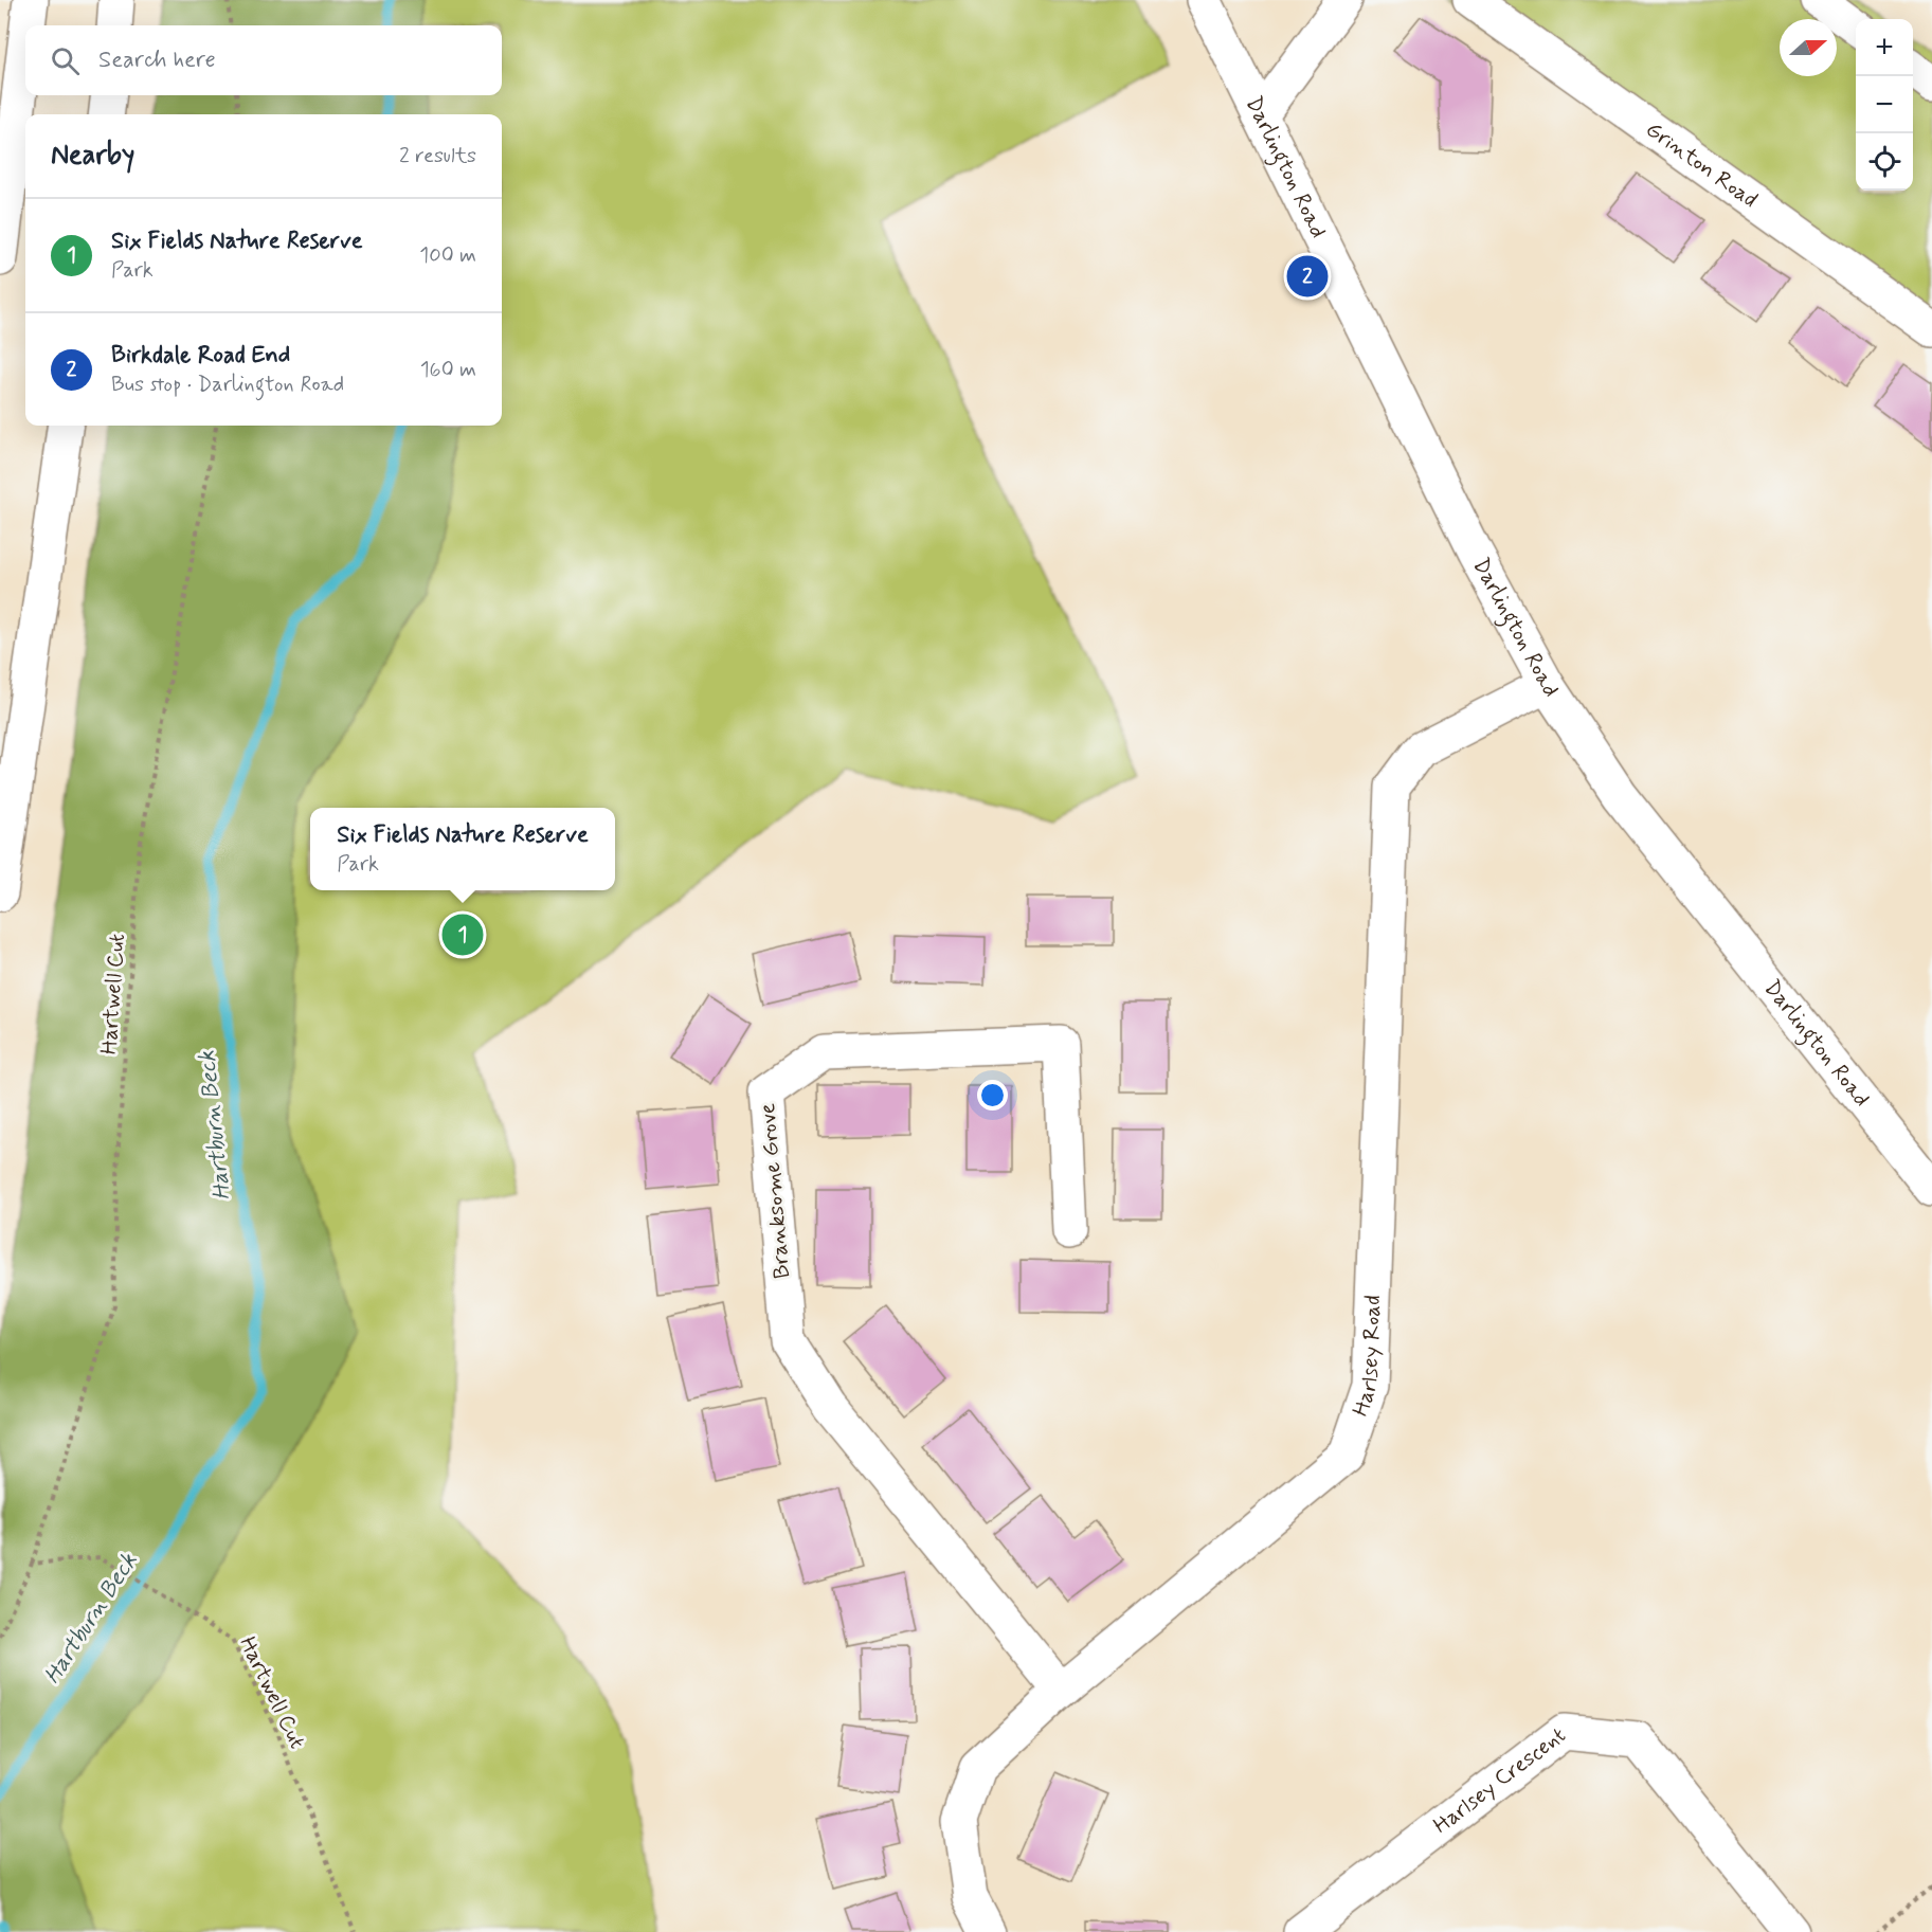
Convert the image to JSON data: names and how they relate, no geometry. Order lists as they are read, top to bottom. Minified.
{"streets":{"main road":["Grinton Road","Darlington Road","Branksome Grove","Harlsey Road","Harlsey Crescent"],"path":["Hartwell Cut"]},"crossings":[["Darlington Road","Harlsey Road"],["Branksome Grove","Harlsey Road"]],"water":["Hartburn Beck"],"north":"right","page":{"map_buttons":["+","−"],"search":"Search here","heading":["Nearby","2 results"],"list":[{"mark":"1","name":"Six Fields Nature Reserve","note":"Park","value":"100 m"},{"mark":"2","name":"Birkdale Road End","note":"Bus stop · Darlington Road","value":"160 m"}],"pins":["2","1"],"popup":["Six Fields Nature Reserve","Park"]}}
